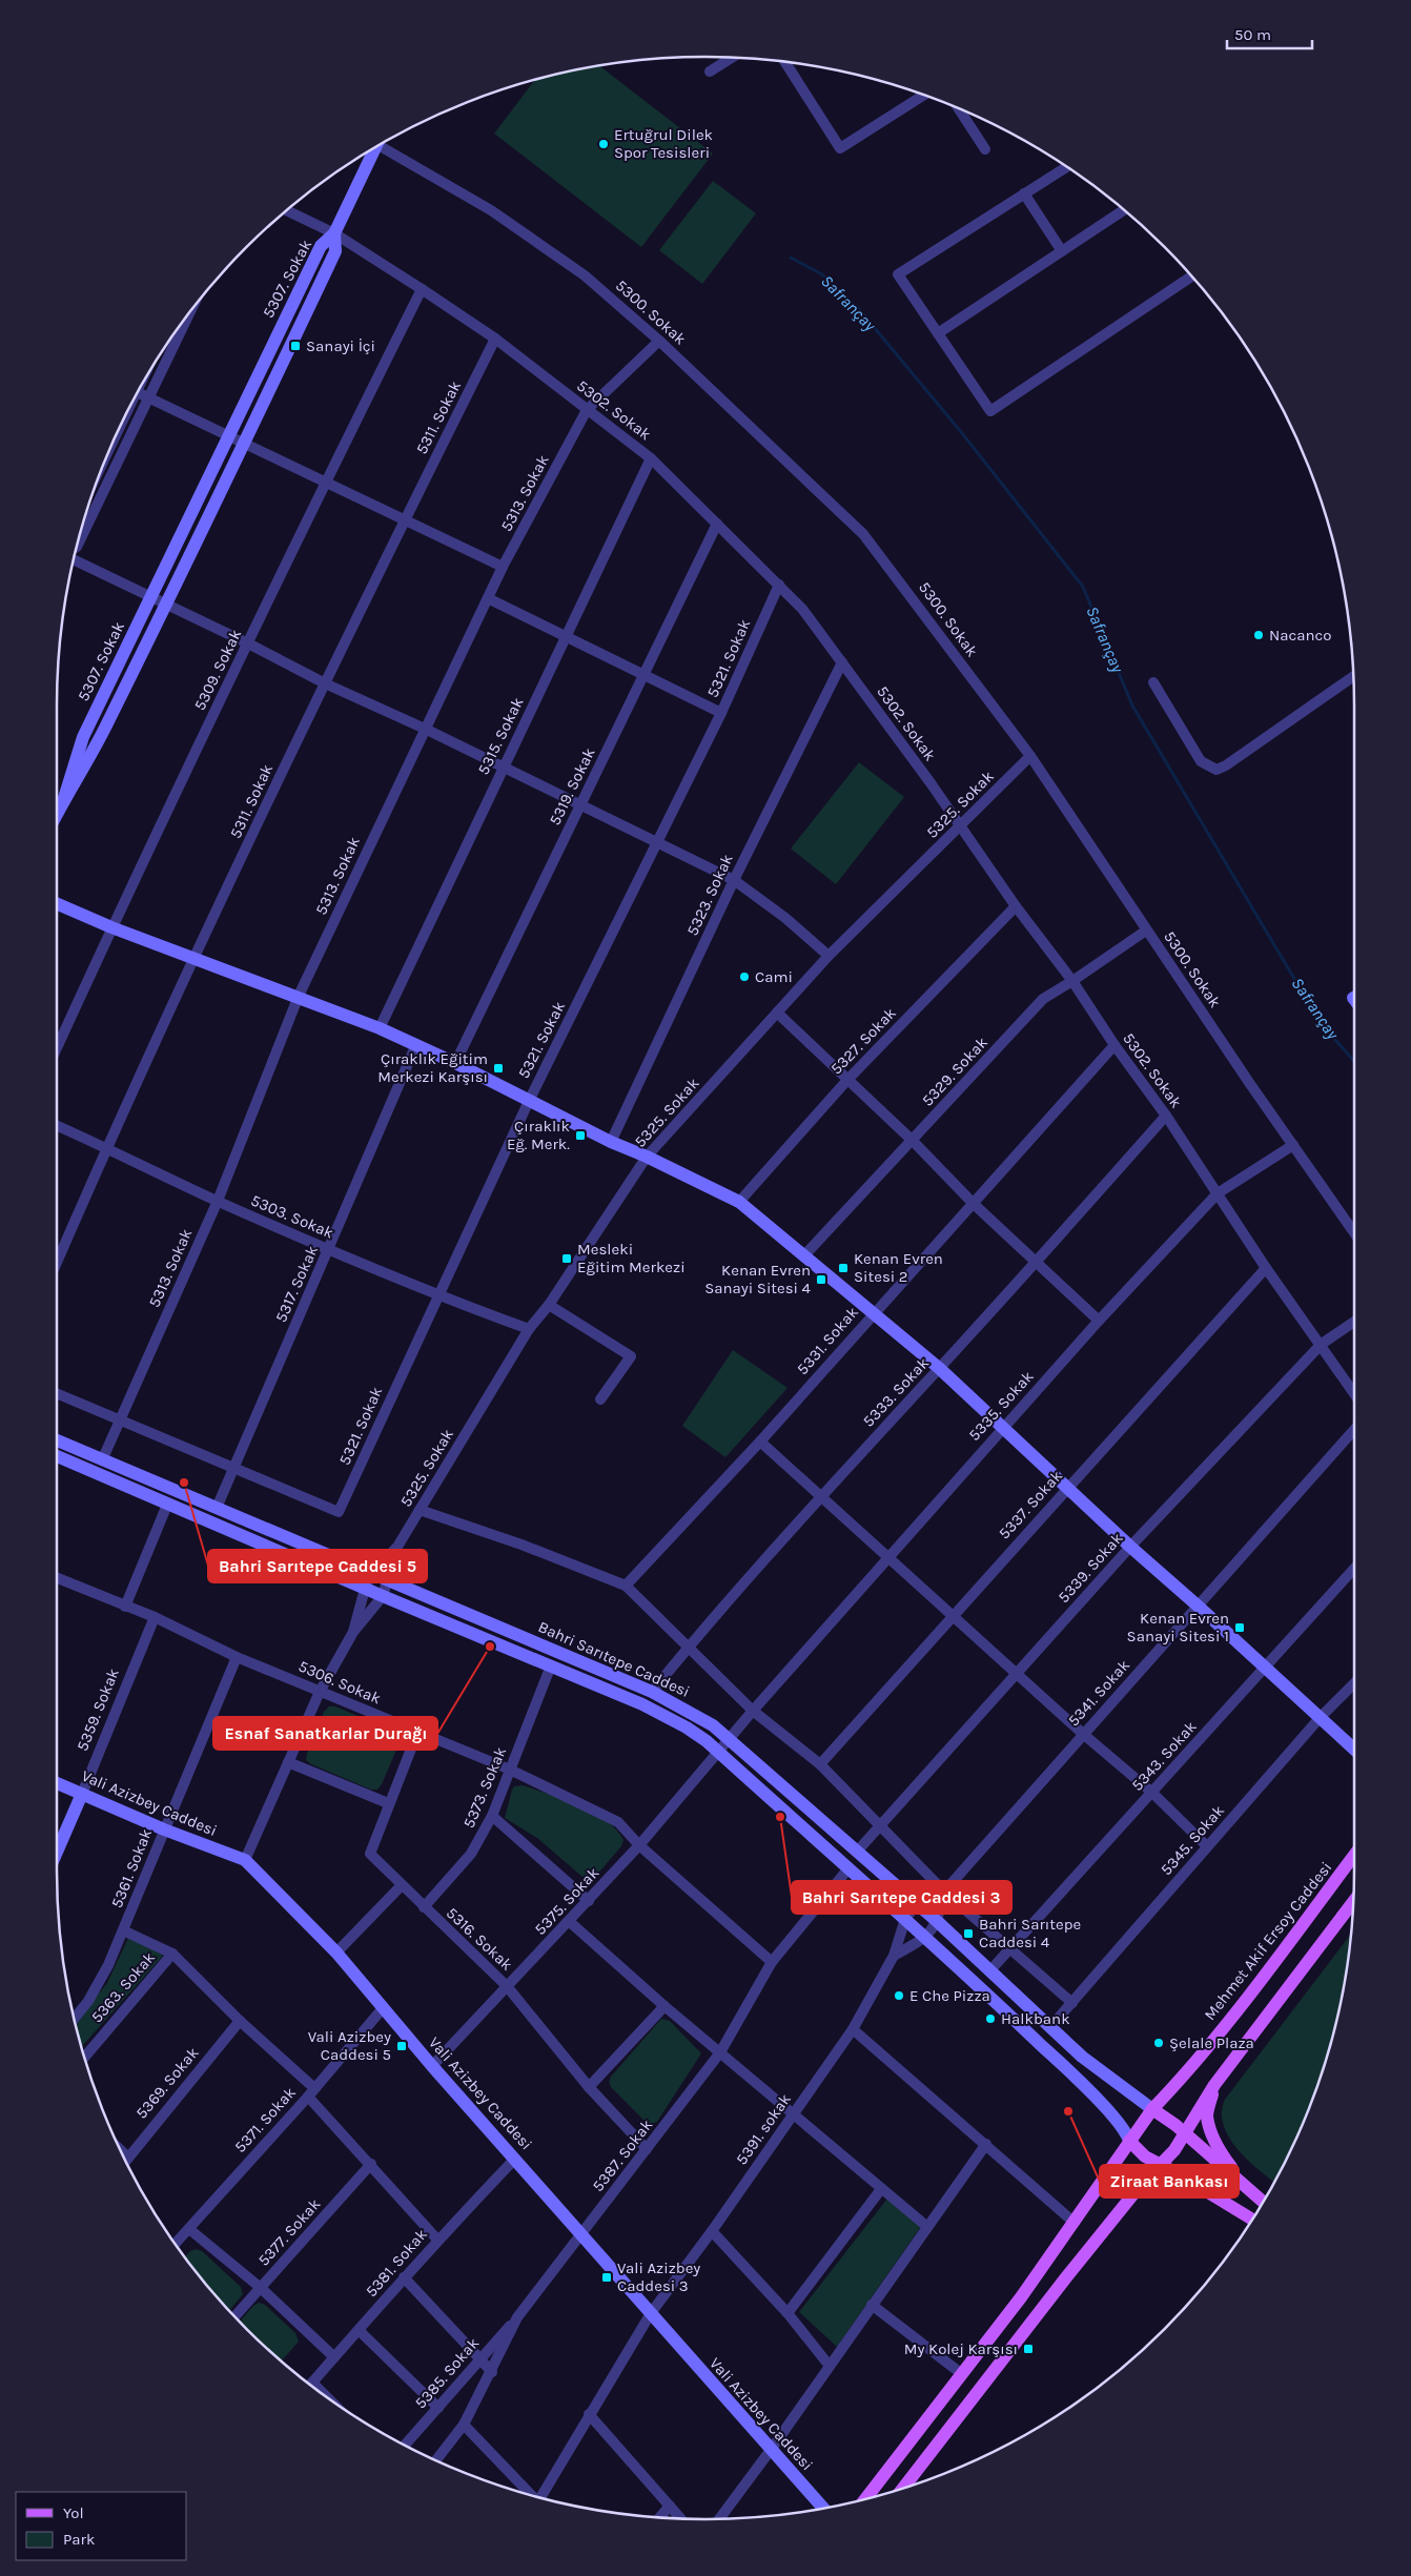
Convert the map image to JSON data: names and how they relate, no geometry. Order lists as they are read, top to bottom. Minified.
{"streets":{"main road":["Mehmet Akif Ersoy Caddesi"],"street":["5307. Sokak","5300. Sokak","5302. Sokak","5311. Sokak","5313. Sokak","5321. Sokak","5309. Sokak","5315. Sokak","5319. Sokak","5325. Sokak","5323. Sokak","5327. Sokak","5329. Sokak","5303. Sokak","5317. Sokak","5331. Sokak","5333. Sokak","5335. Sokak","5337. Sokak","5339. Sokak","Bahri Sarıtepe Caddesi","5306. Sokak","5341. Sokak","5359. Sokak","5343. Sokak","5373. Sokak","Vali Azizbey Caddesi","5345. Sokak","5361. Sokak","5375. Sokak","5316. Sokak","5363. Sokak","5369. Sokak","5371. Sokak","5391. sokak","5387. Sokak","5377. Sokak","5381. Sokak","5385. Sokak"]},"crossings":[["5307. Sokak","5302. Sokak"],["5300. Sokak","5313. Sokak"],["5300. Sokak","5325. Sokak"],["5300. Sokak","5329. Sokak"],["5300. Sokak","5335. Sokak"],["5302. Sokak","5311. Sokak"],["5302. Sokak","5313. Sokak"],["5302. Sokak","5321. Sokak"],["5302. Sokak","5309. Sokak"],["5302. Sokak","5315. Sokak"],["5302. Sokak","5319. Sokak"],["5302. Sokak","5325. Sokak"],["5302. Sokak","5323. Sokak"],["5302. Sokak","5327. Sokak"],["5302. Sokak","5329. Sokak"],["5302. Sokak","5331. Sokak"],["5302. Sokak","5333. Sokak"],["5302. Sokak","5335. Sokak"],["5302. Sokak","5337. Sokak"],["5302. Sokak","5339. Sokak"],["5311. Sokak","5303. Sokak"],["5313. Sokak","5303. Sokak"],["5313. Sokak","Bahri Sarıtepe Caddesi"],["5321. Sokak","5303. Sokak"],["5321. Sokak","5317. Sokak"],["5325. Sokak","5303. Sokak"],["5303. Sokak","5317. Sokak"],["5317. Sokak","Bahri Sarıtepe Caddesi"],["5333. Sokak","Bahri Sarıtepe Caddesi"],["5335. Sokak","Bahri Sarıtepe Caddesi"],["5335. Sokak","5375. Sokak"],["5339. Sokak","Bahri Sarıtepe Caddesi"],["Bahri Sarıtepe Caddesi","5343. Sokak"],["Bahri Sarıtepe Caddesi","5373. Sokak"],["Bahri Sarıtepe Caddesi","5345. Sokak"],["Bahri Sarıtepe Caddesi","5375. Sokak"],["Bahri Sarıtepe Caddesi","Mehmet Akif Ersoy Caddesi"],["Bahri Sarıtepe Caddesi","5391. sokak"],["Bahri Sarıtepe Caddesi","5387. Sokak"],["5306. Sokak","5359. Sokak"],["5306. Sokak","5373. Sokak"],["5306. Sokak","5361. Sokak"],["5306. Sokak","5375. Sokak"],["5306. Sokak","5316. Sokak"],["5306. Sokak","5387. Sokak"],["5359. Sokak","Vali Azizbey Caddesi"],["5373. Sokak","5316. Sokak"],["Vali Azizbey Caddesi","5361. Sokak"],["Vali Azizbey Caddesi","5375. Sokak"],["Vali Azizbey Caddesi","5371. Sokak"],["Vali Azizbey Caddesi","5391. sokak"],["Vali Azizbey Caddesi","5387. Sokak"],["Vali Azizbey Caddesi","5381. Sokak"],["5375. Sokak","5316. Sokak"],["5316. Sokak","5387. Sokak"],["5387. Sokak","5385. Sokak"]],"water":["Safrançay"],"places":{"other":["Ertuğrul Dilek Spor Tesisleri","Nacanco","Cami","Bahri Sarıtepe Caddesi 5","Esnaf Sanatkarlar Durağı","Bahri Sarıtepe Caddesi 3","E Che Pizza","Halkbank","Şelale Plaza","Ziraat Bankası"],"transit":["Sanayi İçi","Çıraklık Eğitim Merkezi Karşısı","Çıraklık Eğ. Merk.","Mesleki Eğitim Merkezi","Kenan Evren Sitesi 2","Kenan Evren Sanayi Sitesi 4","Kenan Evren Sanayi Sitesi 1","Bahri Sarıtepe Caddesi 4","Vali Azizbey Caddesi 5","Vali Azizbey Caddesi 3","My Kolej Karşısı"]},"legend":["Yol","Park"],"scale_bar":"50 m"}
